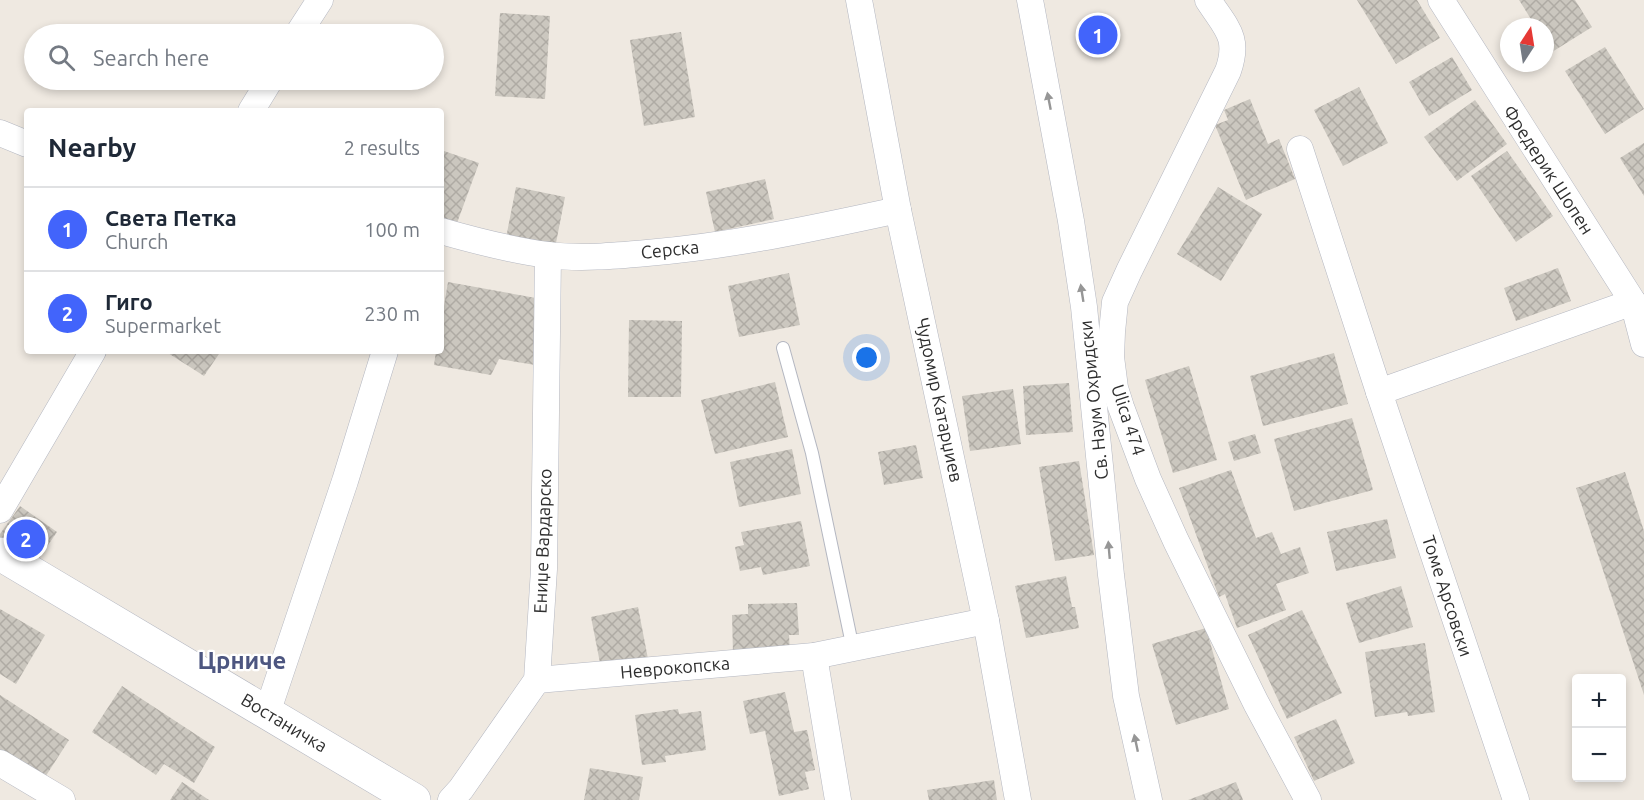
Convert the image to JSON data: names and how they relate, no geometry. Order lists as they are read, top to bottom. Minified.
{"streets":{"street":["Фредерик Шопен","Серска","Чудомир Катарџиев","Св. Наум Охридски","Ulica 474","Ениџе Вардарско","Томе Арсовски","Неврокопска","Востаничка"]},"crossings":[["Серска","Чудомир Катарџиев"],["Серска","Ениџе Вардарско"],["Чудомир Катарџиев","Неврокопска"],["Ениџе Вардарско","Неврокопска"]],"one_way":["Св. Наум Охридски"],"districts":["Црниче"],"north":"top","page":{"pins":["1","2"],"search":"Search here","heading":["Nearby","2 results"],"list":[{"mark":"1","name":"Света Петка","note":"Church","value":"100 m"},{"mark":"2","name":"Гиго","note":"Supermarket","value":"230 m"}],"map_buttons":["+","−"]}}
